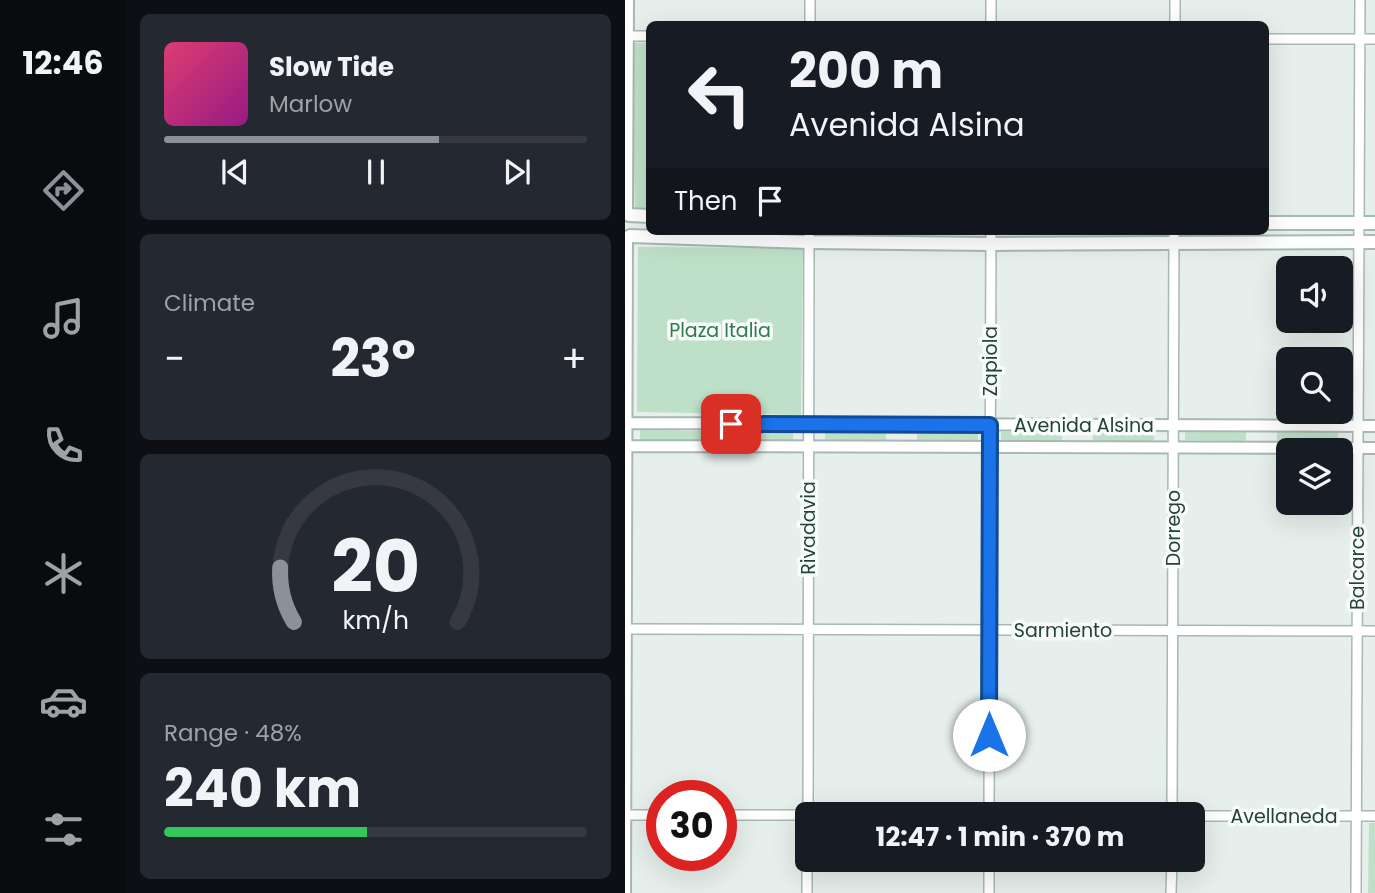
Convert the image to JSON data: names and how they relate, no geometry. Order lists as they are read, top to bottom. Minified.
{"streets":{"street":["Zapiola","Avenida Alsina","Rivadavia","Dorrego","Balcarce","Sarmiento","Avellaneda"]},"crossings":[["Zapiola","Avenida Alsina"],["Zapiola","Sarmiento"],["Avenida Alsina","Rivadavia"],["Avenida Alsina","Dorrego"],["Avenida Alsina","Balcarce"],["Rivadavia","Sarmiento"],["Dorrego","Sarmiento"],["Balcarce","Sarmiento"],["Balcarce","Avellaneda"]],"parks":["Plaza Italia"],"page":{"tabs":"12:46","turn":["200 m","Avenida Alsina"],"song":["Slow Tide","Marlow"],"then":"Then","tile":["Climate",["Range · 48%","240 km"]],"heat":["−","23°","+"],"limit":"30","trip":"12:47 · 1 min · 370 m","gauge":["20","km/h"]}}
